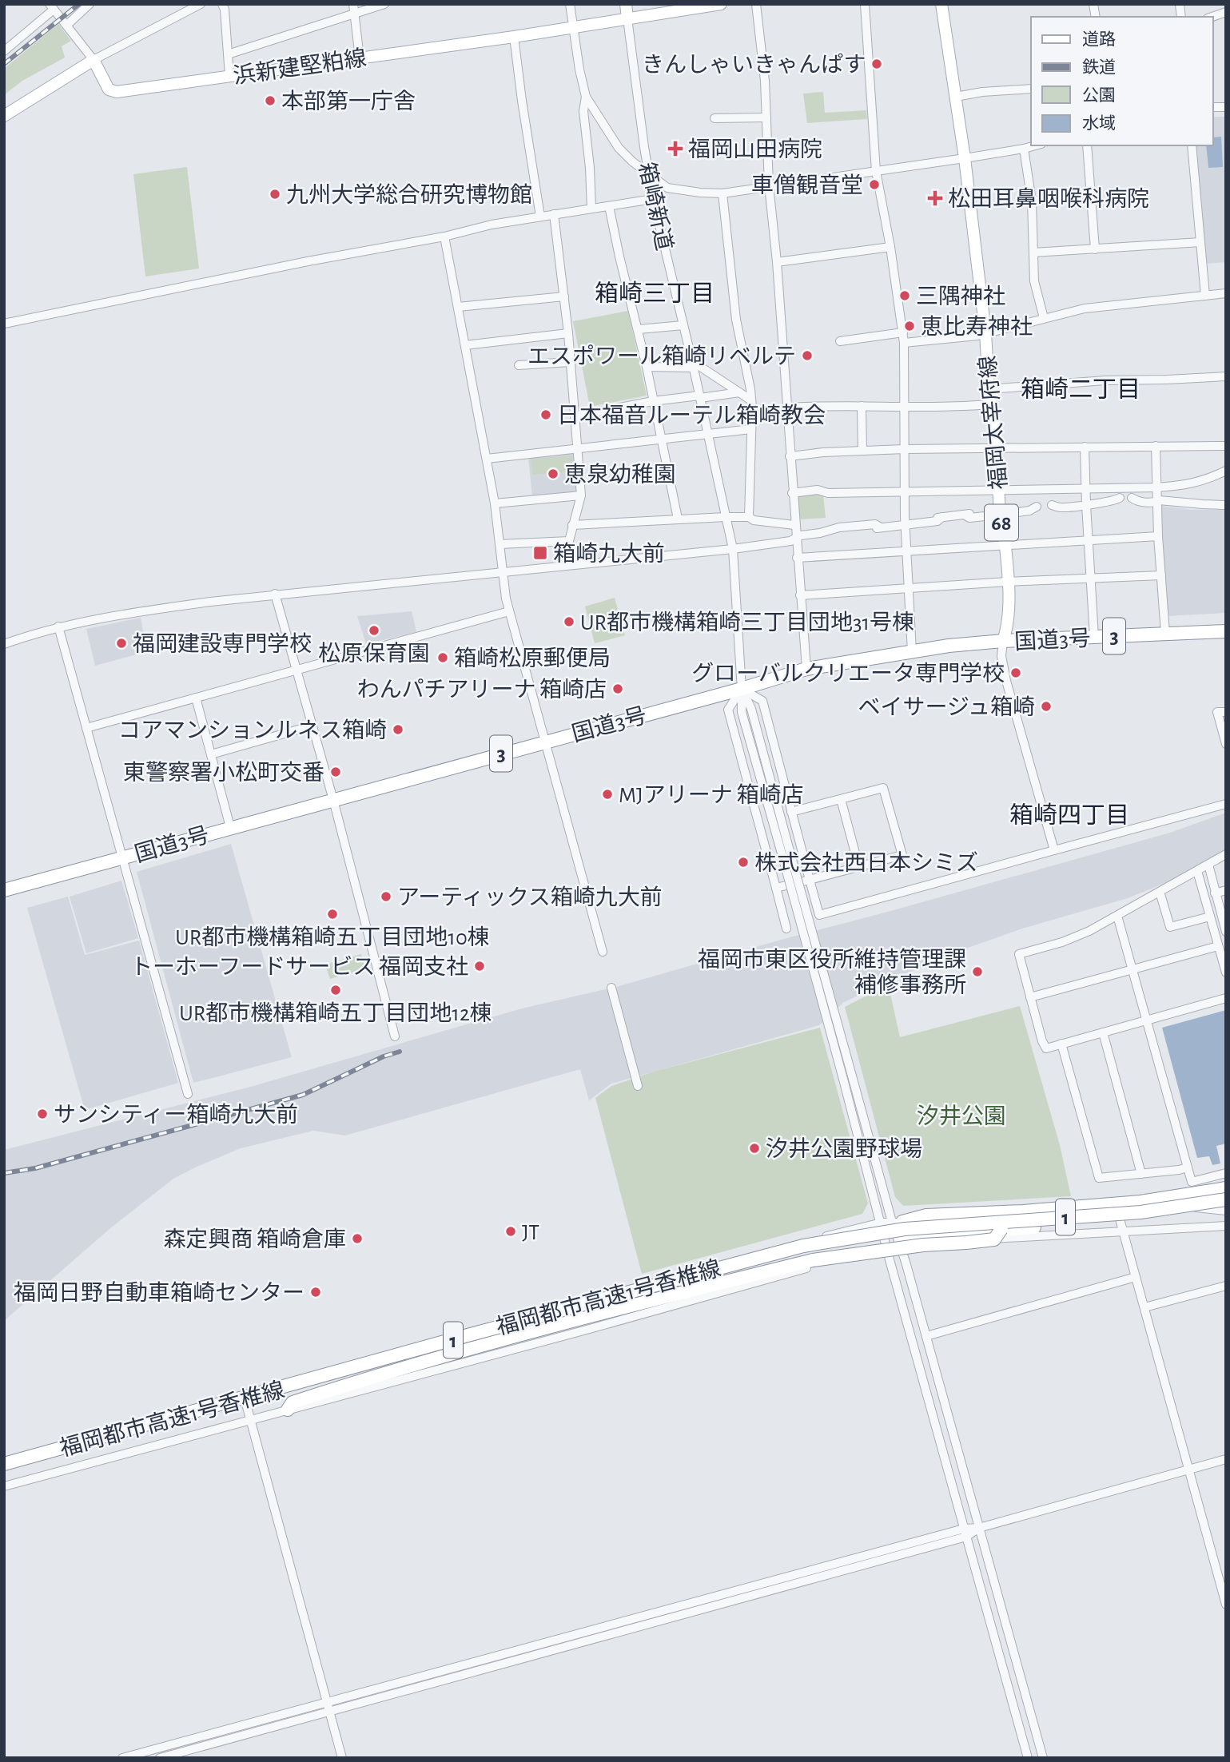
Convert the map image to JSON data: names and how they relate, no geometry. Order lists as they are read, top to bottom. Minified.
{"streets":{"highway":["3","国道3号","1","福岡都市高速1号香椎線"],"main road":["浜新建堅粕線","福岡太宰府線","68"],"street":["箱崎新道"]},"crossings":[["浜新建堅粕線","箱崎新道"],["箱崎新道","国道3号"],["福岡太宰府線","国道3号"]],"districts":["箱崎三丁目","箱崎二丁目","箱崎四丁目"],"parks":["汐井公園"],"places":{"other":["きんしゃいきゃんぱす","本部第一庁舎","車僧観音堂","九州大学総合研究博物館","三隅神社","恵比寿神社","エスポワール箱崎リベルテ","日本福音ルーテル箱崎教会","恵泉幼稚園","UR都市機構箱崎三丁目団地31号棟","松原保育園","福岡建設専門学校","箱崎松原郵便局","グローバルクリエータ専門学校","わんパチアリーナ 箱崎店","ベイサージュ箱崎","コアマンションルネス箱崎","東警察署小松町交番","MJアリーナ 箱崎店","株式会社西日本シミズ","アーティックス箱崎九大前","UR都市機構箱崎五丁目団地10棟","トーホーフードサービス 福岡支社","福岡市東区役所維持管理課 補修事務所","UR都市機構箱崎五丁目団地12棟","サンシティー箱崎九大前","汐井公園野球場","JT","森定興商 箱崎倉庫","福岡日野自動車箱崎センター"],"health":["福岡山田病院","松田耳鼻咽喉科病院"],"transit":["箱崎九大前"]},"legend":["道路","鉄道","公園","水域"]}
